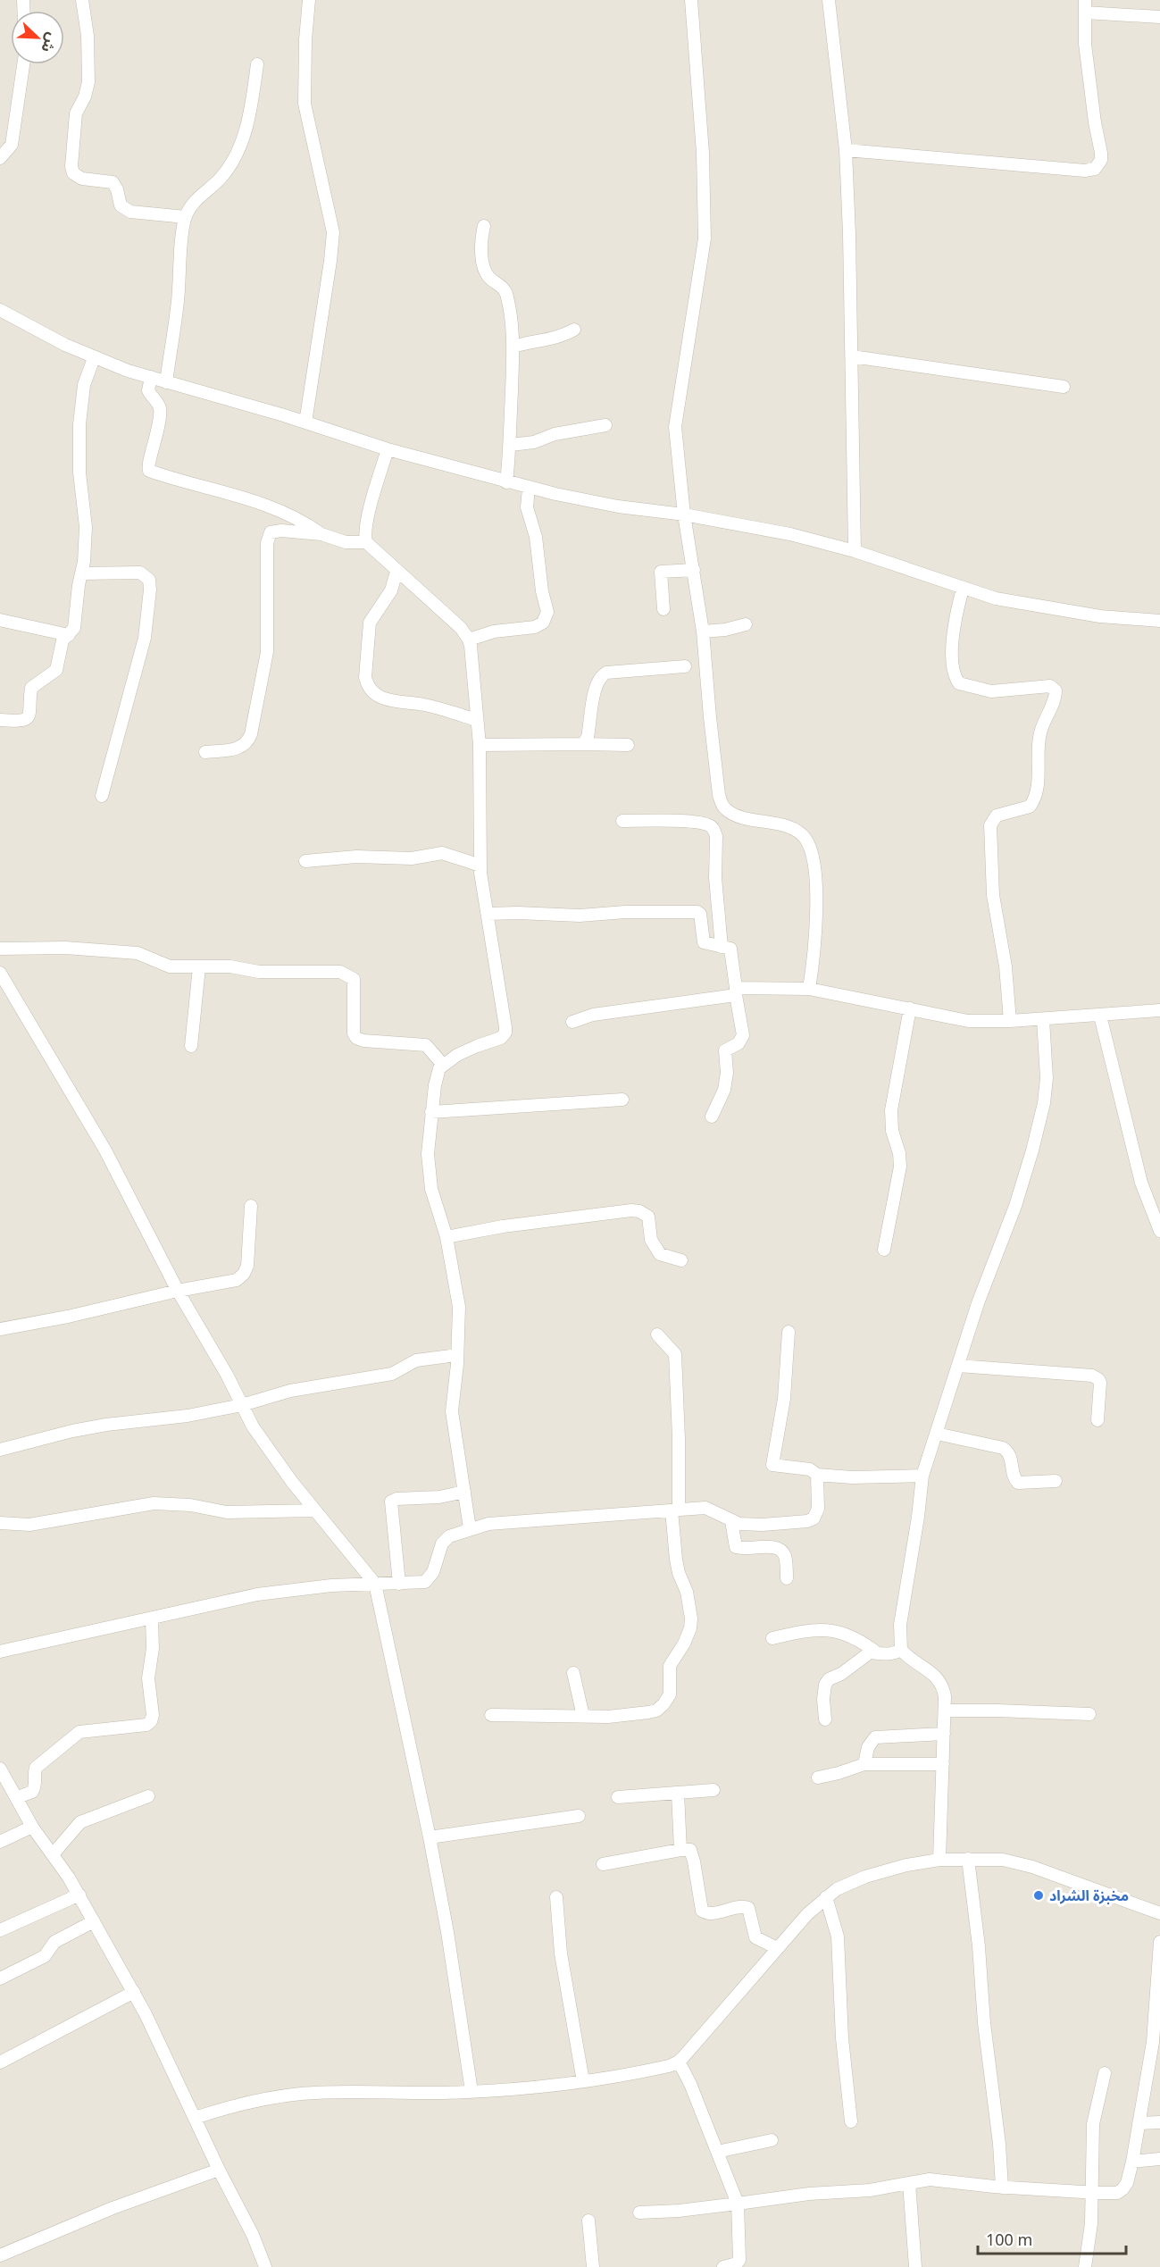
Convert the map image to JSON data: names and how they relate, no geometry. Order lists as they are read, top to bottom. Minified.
{"places":["مخبزة الشراد"],"scale_bar":"100 m","north":"bottom right"}
